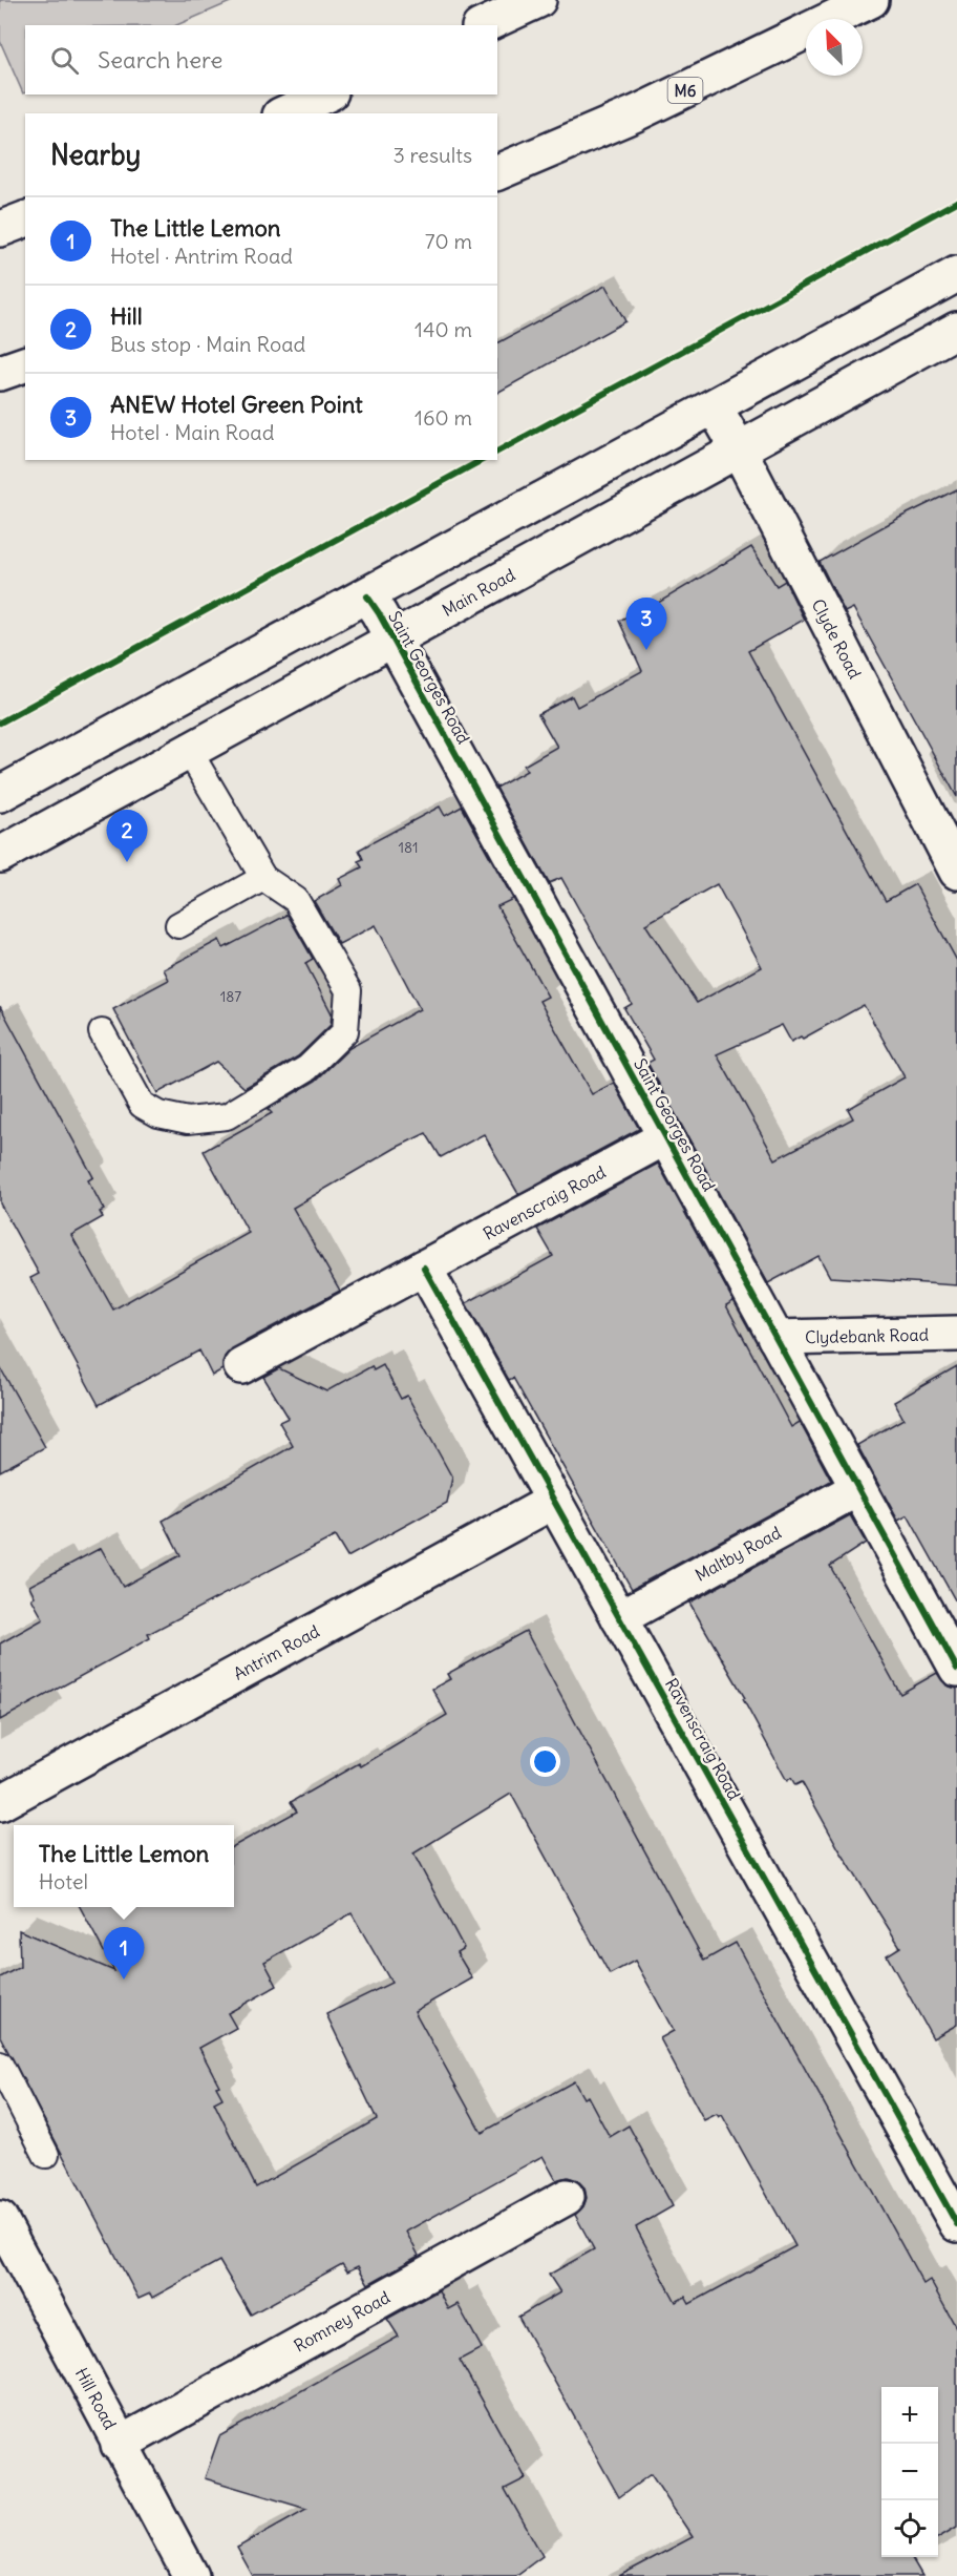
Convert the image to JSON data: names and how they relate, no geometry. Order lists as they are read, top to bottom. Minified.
{"streets":{"street":["M6","Main Road","Clyde Road","Saint Georges Road","Ravenscraig Road","Clydebank Road","Maltby Road","Antrim Road","Romney Road","Hill Road"]},"crossings":[["Main Road","Clyde Road"],["Main Road","Saint Georges Road"],["Saint Georges Road","Ravenscraig Road"],["Saint Georges Road","Clydebank Road"],["Saint Georges Road","Maltby Road"],["Ravenscraig Road","Maltby Road"],["Ravenscraig Road","Antrim Road"],["Romney Road","Hill Road"]],"house_numbers":["181","187"],"north":"top left","page":{"search":"Search here","heading":["Nearby","3 results"],"list":[{"mark":"1","name":"The Little Lemon","note":"Hotel · Antrim Road","value":"70 m"},{"mark":"2","name":"Hill","note":"Bus stop · Main Road","value":"140 m"},{"mark":"3","name":"ANEW Hotel Green Point","note":"Hotel · Main Road","value":"160 m"}],"pins":["3","2","1"],"popup":["The Little Lemon","Hotel"],"map_buttons":["+","−"]}}
